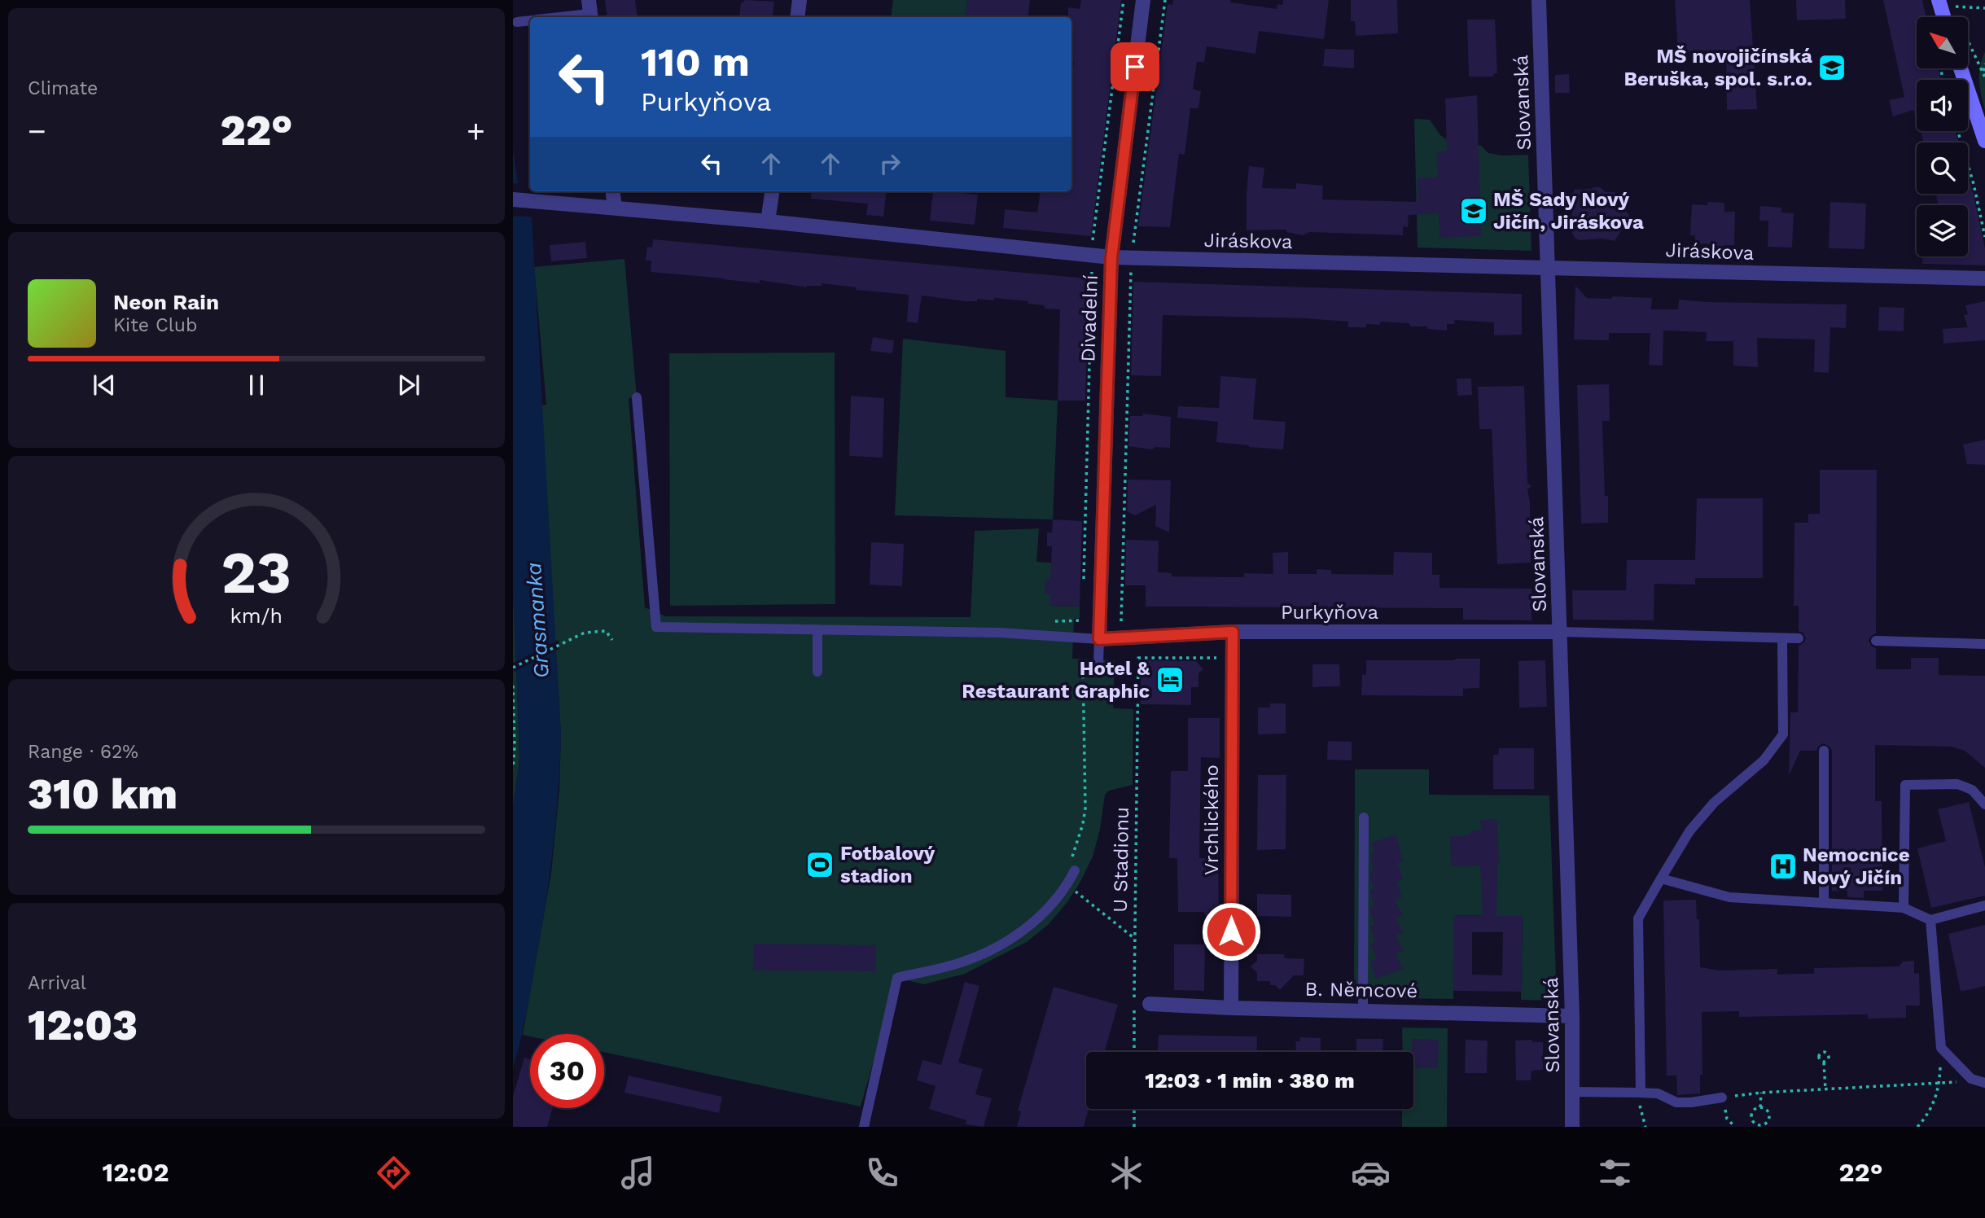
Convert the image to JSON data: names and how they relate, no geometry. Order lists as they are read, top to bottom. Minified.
{"streets":{"street":["Slovanská","Jiráskova","Divadelní","Purkyňova","Vrchlického","B. Němcové"],"path":["U Stadionu"]},"crossings":[["Slovanská","Jiráskova"],["Slovanská","Purkyňova"],["Slovanská","B. Němcové"],["Jiráskova","Divadelní"],["Divadelní","Purkyňova"],["Purkyňova","Vrchlického"],["Vrchlického","B. Němcové"]],"water":["Grasmanka"],"places":{"school or university":["MŠ novojičínská Beruška, spol. s.r.o.","MŠ Sady Nový Jičín, Jiráskova"],"hotel":["Hotel & Restaurant Graphic"],"sports":["Fotbalový stadion"],"hospital":["Nemocnice Nový Jičín"]},"north":"top left","page":{"tile":["Climate",["Range · 62%","310 km"],["Arrival","12:03"]],"turn":["110 m","Purkyňova"],"heat":["−","22°","+"],"song":["Neon Rain","Kite Club"],"limit":"30","trip":"12:03 · 1 min · 380 m","tabs":["12:02","22°"],"gauge":["23","km/h"]}}
